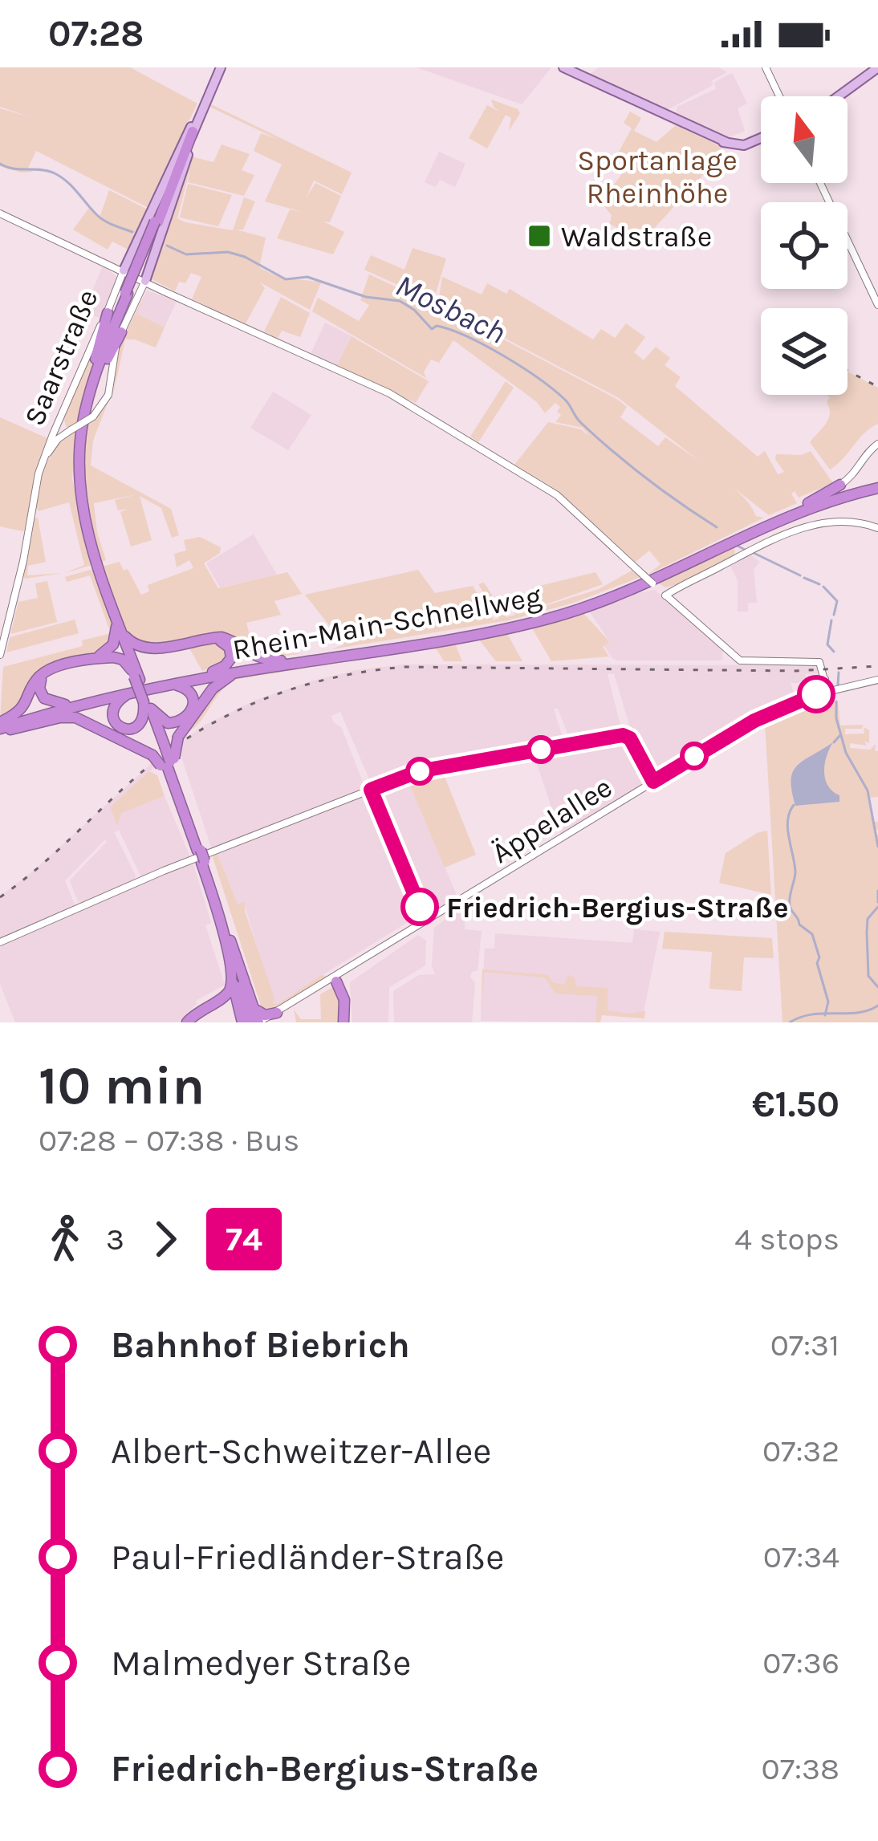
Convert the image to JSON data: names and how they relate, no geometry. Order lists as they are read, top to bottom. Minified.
{"streets":{"highway":["Rhein-Main-Schnellweg"],"street":["Saarstraße","Äppelallee"]},"water":["Mosbach"],"parks":["Sportanlage Rheinhöhe"],"places":{"transit":["Waldstraße"],"other":["Friedrich-Bergius-Straße"]},"lines":["bus line 74"],"north":"top","page":{"status":"07:28","heading":["10 min","07:28 – 07:38 · Bus","€1.50"],"legs":["3","74","4 stops"],"list":[{"name":"Bahnhof Biebrich","value":"07:31"},{"name":"Albert-Schweitzer-Allee","value":"07:32"},{"name":"Paul-Friedländer-Straße","value":"07:34"},{"name":"Malmedyer Straße","value":"07:36"},{"name":"Friedrich-Bergius-Straße","value":"07:38"}]}}
